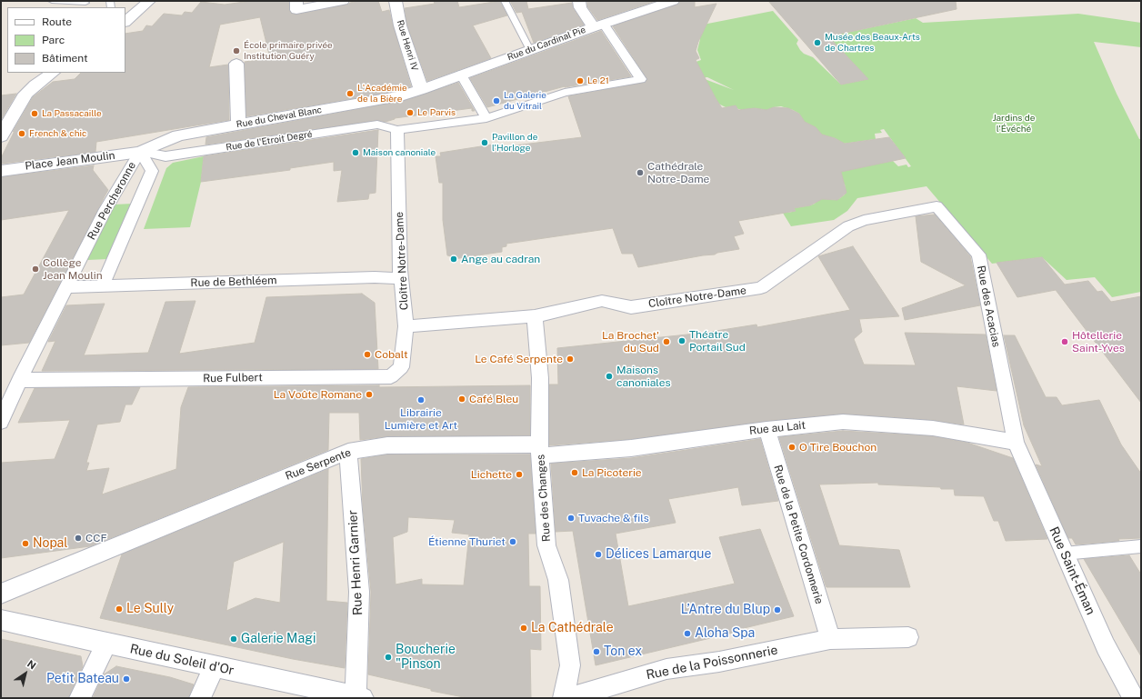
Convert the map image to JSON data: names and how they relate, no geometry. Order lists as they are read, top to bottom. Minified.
{"streets":{"street":["Rue du Cardinal Pie","Rue Henri IV","Rue du Cheval Blanc","Rue de l'Etroit Degré","Place Jean Moulin","Rue Percheronne","Cloître Notre-Dame","Rue de Bethléem","Rue des Acacias","Rue Fulbert","Rue au Lait","Rue Serpente","Rue des Changes","Rue de la Petite Cordonnerie","Rue Henri Garnier","Rue Saint-Éman","Rue du Soleil d'Or","Rue de la Poissonnerie"]},"crossings":[["Rue du Cardinal Pie","Rue Henri IV"],["Rue du Cardinal Pie","Rue du Cheval Blanc"],["Rue Henri IV","Rue du Cheval Blanc"],["Rue du Cheval Blanc","Rue de l'Etroit Degré"],["Rue du Cheval Blanc","Place Jean Moulin"],["Rue du Cheval Blanc","Rue Percheronne"],["Rue de l'Etroit Degré","Place Jean Moulin"],["Rue de l'Etroit Degré","Rue Percheronne"],["Rue de l'Etroit Degré","Cloître Notre-Dame"],["Place Jean Moulin","Rue Percheronne"],["Rue Percheronne","Rue de Bethléem"],["Rue Percheronne","Rue Fulbert"],["Cloître Notre-Dame","Rue de Bethléem"],["Cloître Notre-Dame","Rue des Acacias"],["Cloître Notre-Dame","Rue Fulbert"],["Cloître Notre-Dame","Rue des Changes"],["Rue des Acacias","Rue au Lait"],["Rue des Acacias","Rue Saint-Éman"],["Rue au Lait","Rue Serpente"],["Rue au Lait","Rue des Changes"],["Rue au Lait","Rue de la Petite Cordonnerie"],["Rue au Lait","Rue Saint-Éman"],["Rue Serpente","Rue des Changes"],["Rue Serpente","Rue Henri Garnier"],["Rue de la Petite Cordonnerie","Rue de la Poissonnerie"],["Rue Henri Garnier","Rue du Soleil d'Or"]],"parks":["Jardins de l'Évéché"],"places":["Musée des Beaux-Arts de Chartres","École primaire privée Institution Guéry","Le 21","L'Académie de la Bière","La Galerie du Vitrail","Le Parvis","La Passacaille","French & chic","Pavillon de l'Horloge","Maison canoniale","Cathédrale Notre-Dame","Ange au cadran","Collège Jean Moulin","Théatre Portail Sud","La Brochet' du Sud","Hôtellerie Saint-Yves","Cobalt","Le Café Serpente","Maisons canoniales","La Voûte Romane","Café Bleu","Librairie Lumière et Art","O Tire Bouchon","La Picoterie","Lichette","Tuvache & fils","CCF","Étienne Thuriet","Nopal","Délices Lamarque","Le Sully","L’Antre du Blup","La Cathédrale","Aloha Spa","Galerie Magi","Ton ex","Boucherie \"Pinson","Petit Bateau"],"legend":["Route","Parc","Bâtiment"],"north":"top right"}
